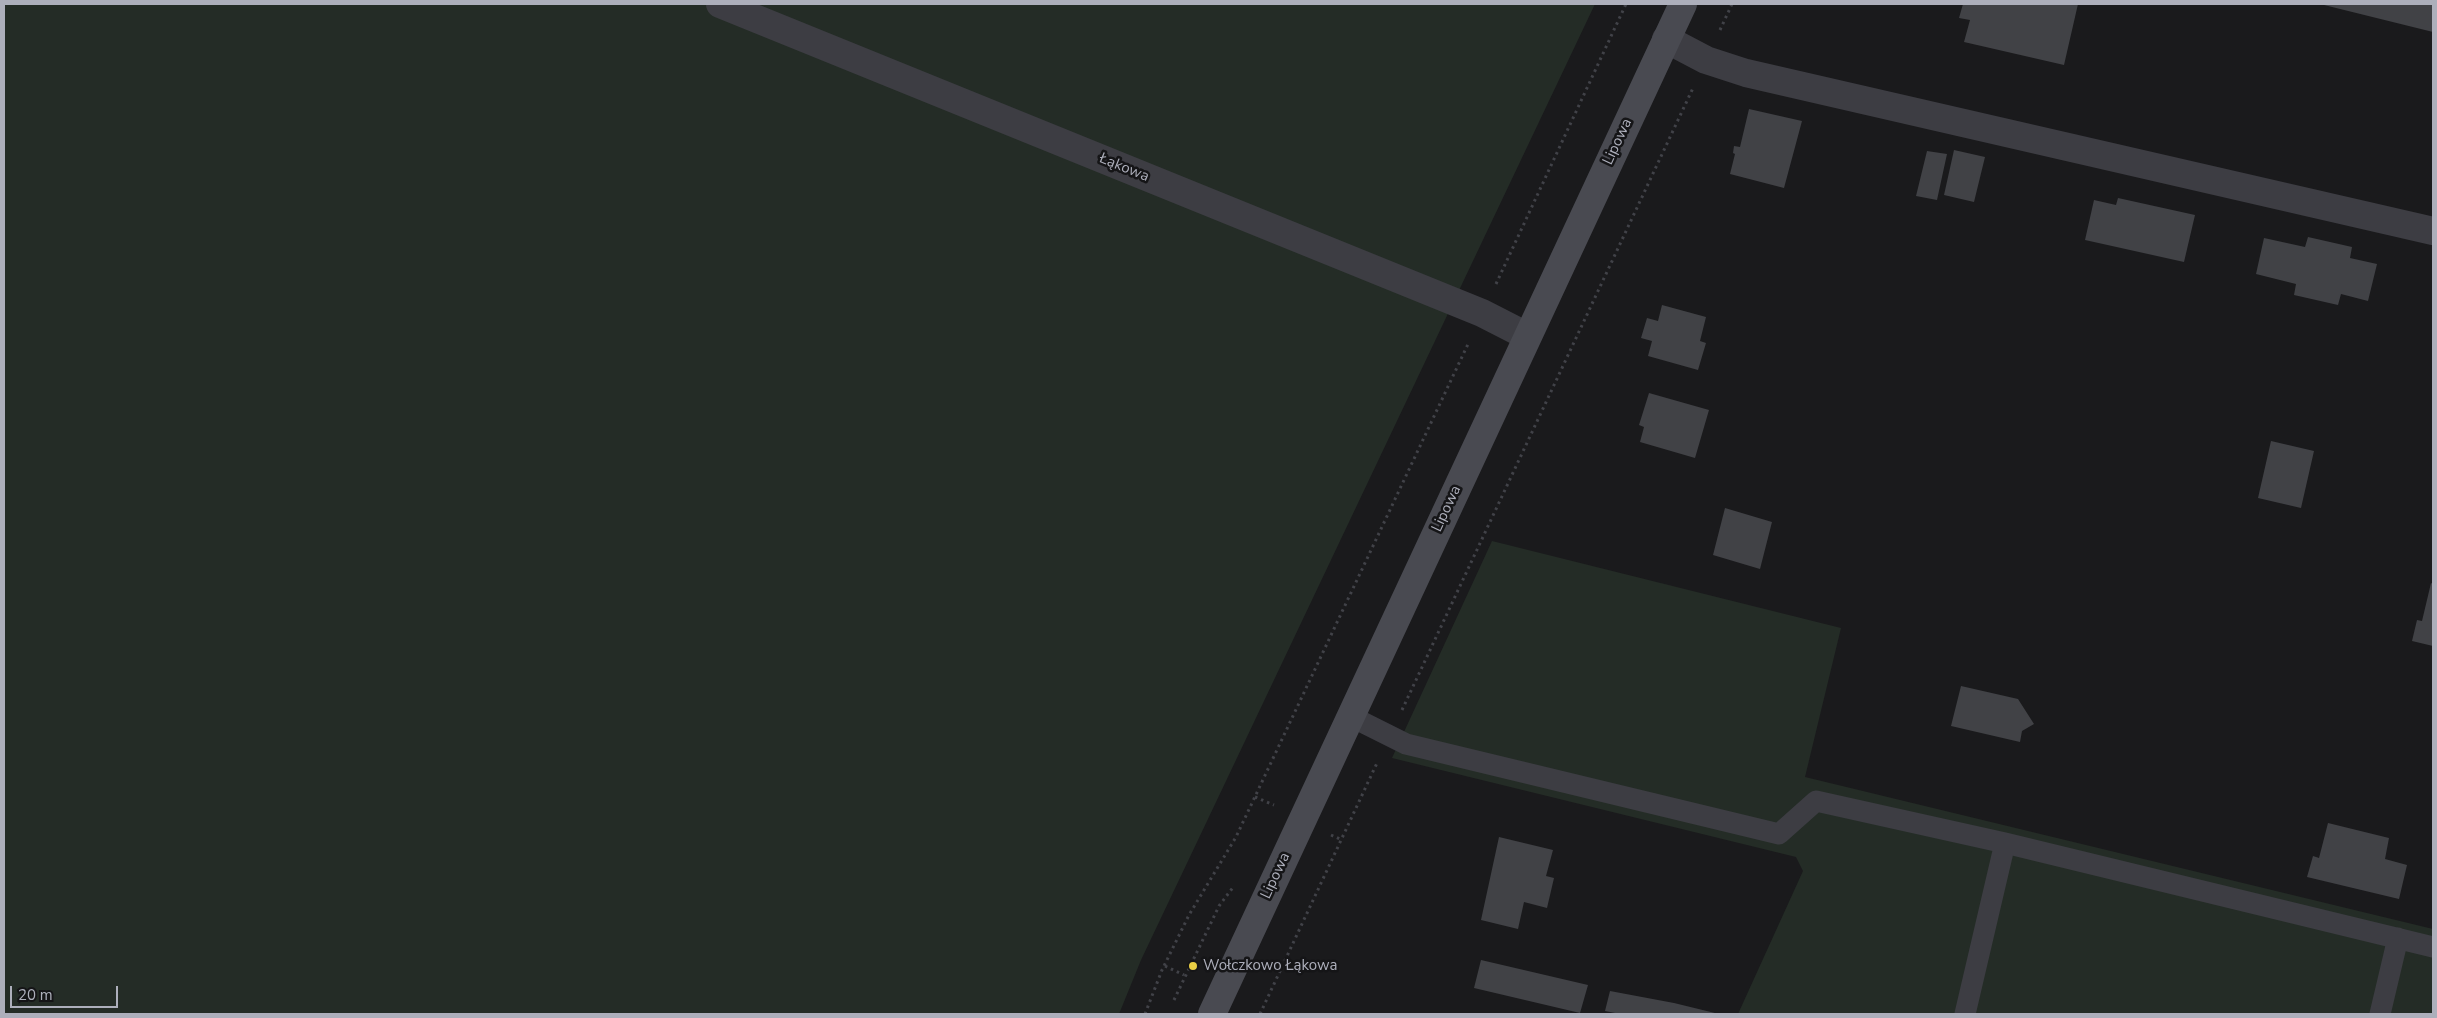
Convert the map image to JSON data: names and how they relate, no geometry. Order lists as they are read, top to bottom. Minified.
{"streets":{"street":["Lipowa","Łąkowa"]},"crossings":[["Lipowa","Łąkowa"]],"places":["Wołczkowo Łąkowa"],"scale_bar":"20 m"}
